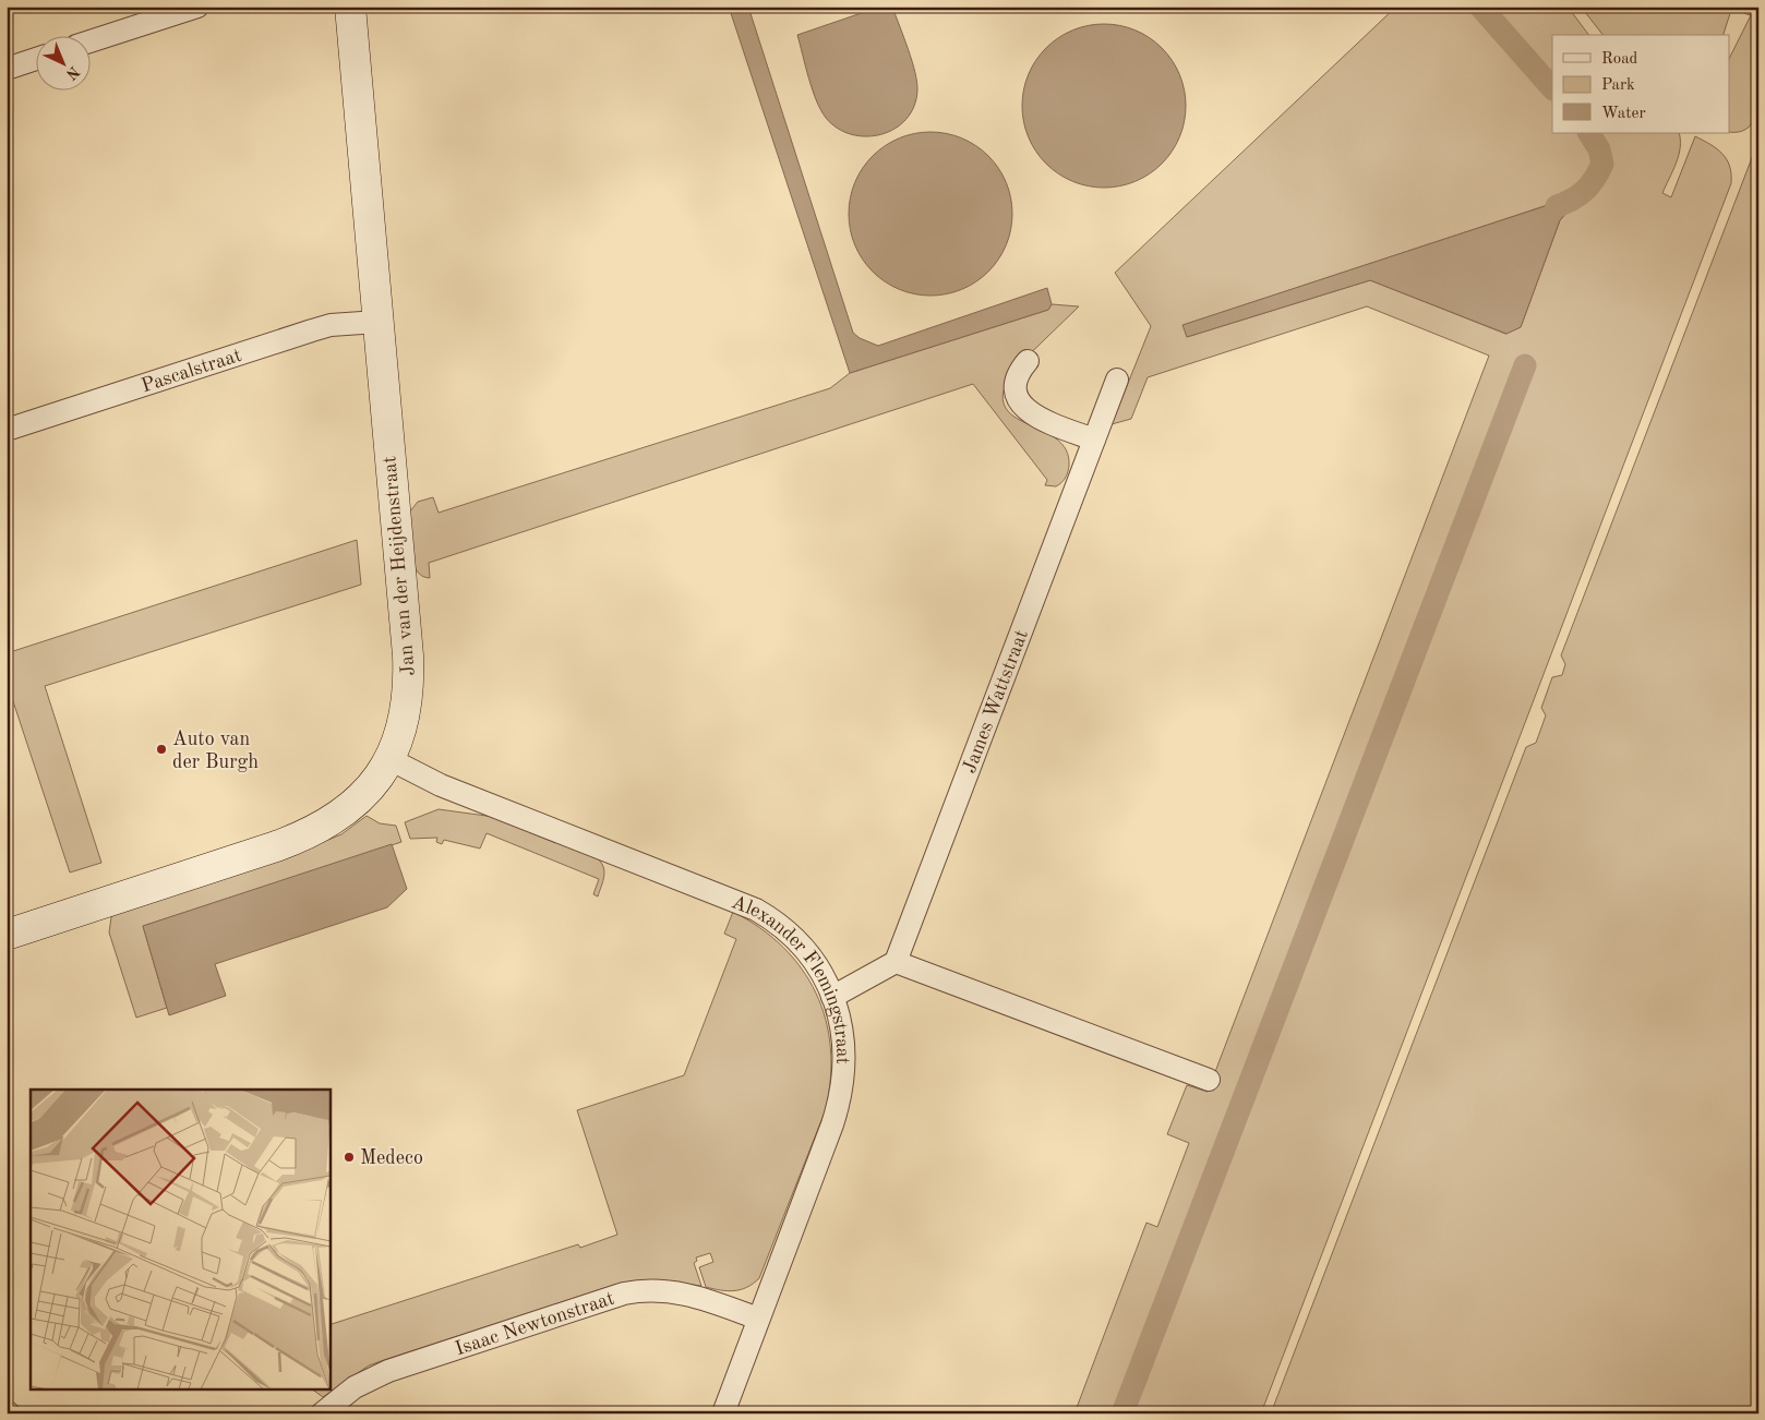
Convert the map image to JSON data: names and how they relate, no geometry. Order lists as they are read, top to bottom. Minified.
{"streets":{"street":["Pascalstraat","Jan van der Heijdenstraat","James Wattstraat","Alexander Flemingstraat","Isaac Newtonstraat"]},"crossings":[["Pascalstraat","Jan van der Heijdenstraat"],["Jan van der Heijdenstraat","Alexander Flemingstraat"],["Alexander Flemingstraat","Isaac Newtonstraat"]],"places":["Auto van der Burgh","Medeco"],"legend":["Road","Park","Water"],"north":"bottom right"}
